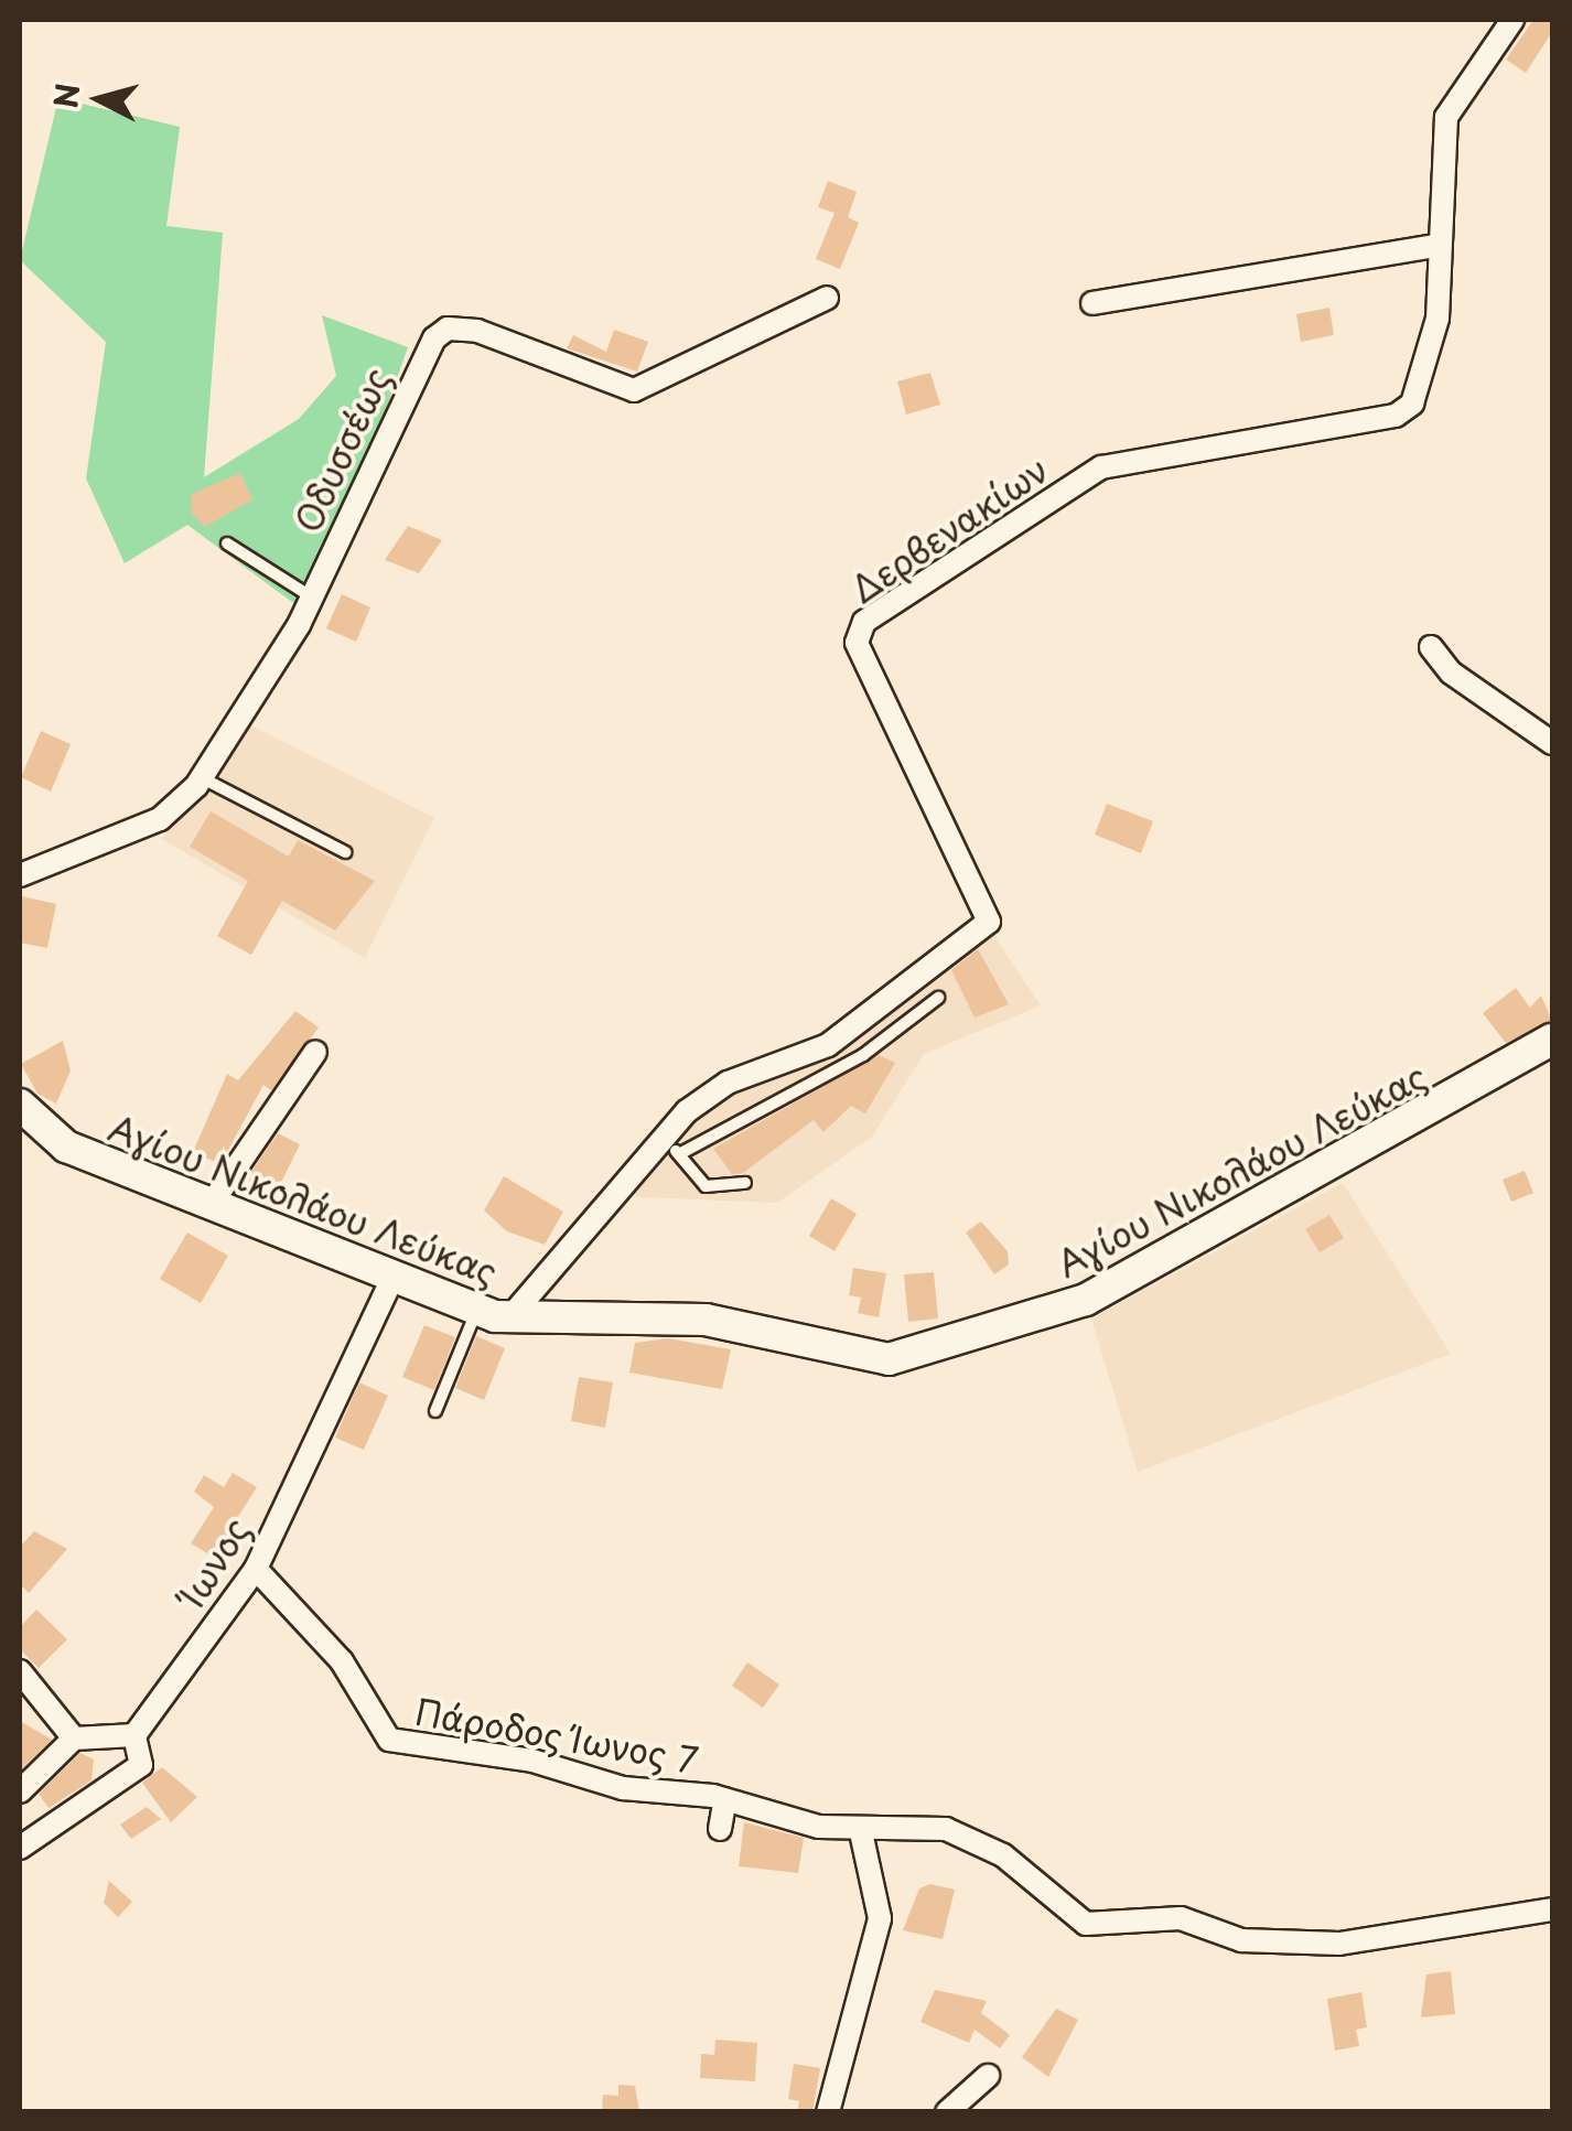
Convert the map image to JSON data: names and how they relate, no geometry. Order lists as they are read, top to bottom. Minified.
{"streets":{"main road":["Αγίου Νικολάου Λεύκας"],"street":["Οδυσσέως","Δερβενακίων","Ίωνος","Πάροδος Ίωνος 7"]},"crossings":[["Δερβενακίων","Αγίου Νικολάου Λεύκας"],["Αγίου Νικολάου Λεύκας","Ίωνος"],["Ίωνος","Πάροδος Ίωνος 7"]],"north":"left"}
